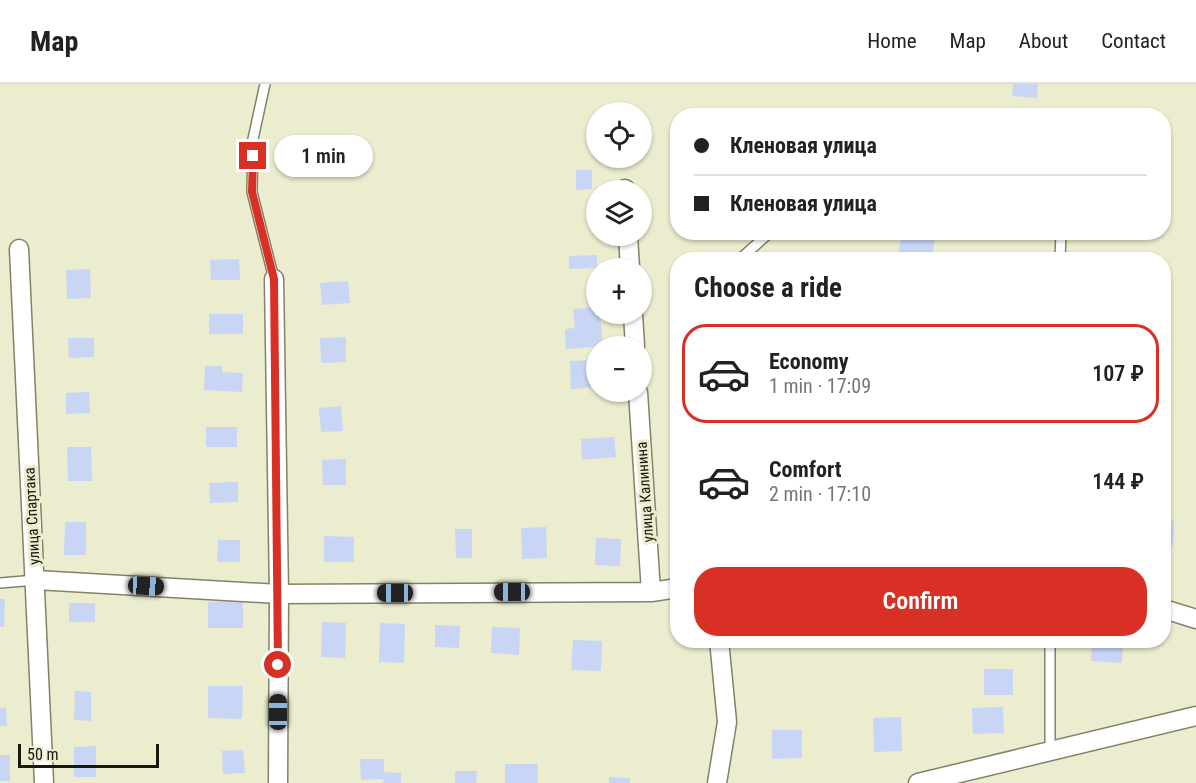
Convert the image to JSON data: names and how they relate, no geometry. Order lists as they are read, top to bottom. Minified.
{"streets":{"street":["улица Калинина","улица Спартака"]},"scale_bar":"50 m","page":{"header":"Map","nav":["Home","Map","About","Contact"],"map_buttons":["+","−"],"banner":["Кленовая улица","Кленовая улица"],"bubble":"1 min","heading":"Choose a ride","list":[{"name":"Economy","note":"1 min · 17:09","value":"107 ₽"},{"name":"Comfort","note":"2 min · 17:10","value":"144 ₽"}],"buttons":"Confirm","scale":"50 m"}}
